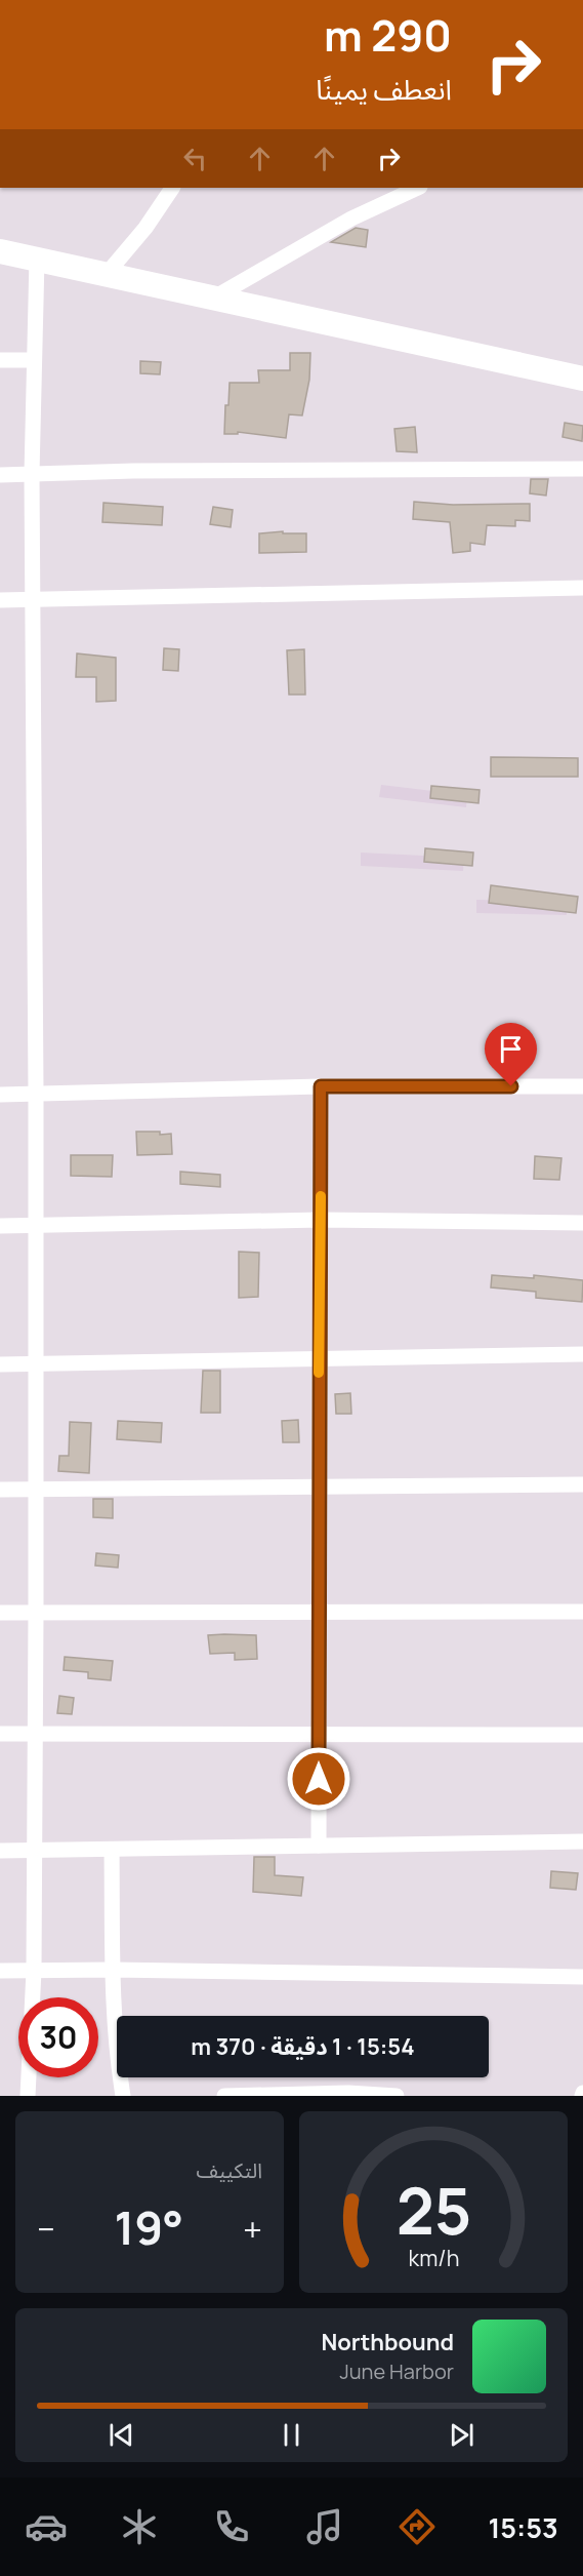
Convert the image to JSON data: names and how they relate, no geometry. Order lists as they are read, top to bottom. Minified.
{"page":{"turn":["290 m","انعطف يمينًا"],"limit":"30","trip":"15:54 · 1 دقيقة · 370 m","tile":"التكييف","heat":["−","19°","+"],"song":["Northbound","June Harbor"],"tabs":"15:53","gauge":["25","km/h"]}}
